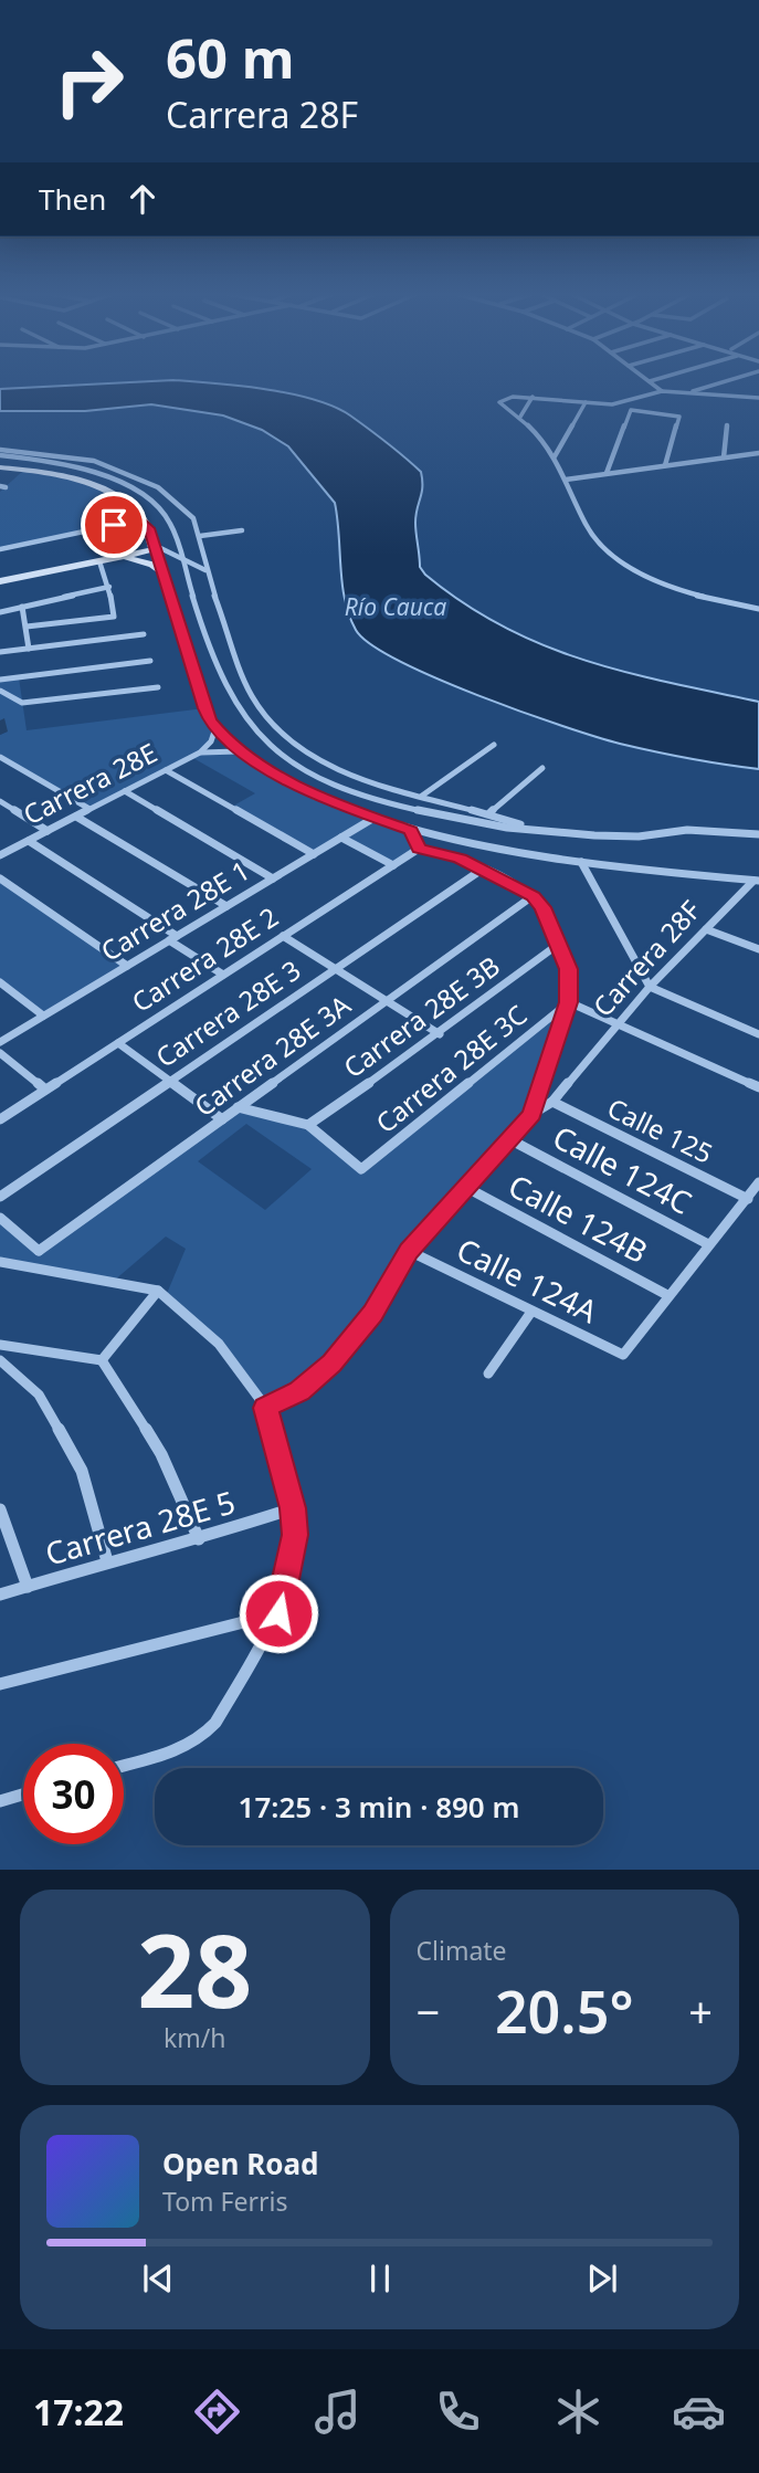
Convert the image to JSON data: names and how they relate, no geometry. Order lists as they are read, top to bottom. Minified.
{"streets":{"street":["Carrera 28E","Carrera 28E 1","Carrera 28F","Carrera 28E 2","Carrera 28E 3","Carrera 28E 3B","Carrera 28E 3A","Carrera 28E 3C","Calle 125","Calle 124C","Calle 124B","Calle 124A","Carrera 28E 5"]},"crossings":[["Carrera 28F","Calle 125"],["Carrera 28F","Calle 124C"],["Carrera 28F","Calle 124B"],["Carrera 28F","Calle 124A"],["Carrera 28E 3B","Carrera 28E 3C"],["Calle 124B","Calle 124A"]],"water":["Río Cauca"],"page":{"turn":["60 m","Carrera 28F"],"then":"Then","limit":"30","trip":"17:25 · 3 min · 890 m","tile":[["28","km/h"],"Climate"],"heat":["−","20.5°","+"],"song":["Open Road","Tom Ferris"],"tabs":"17:22"}}
